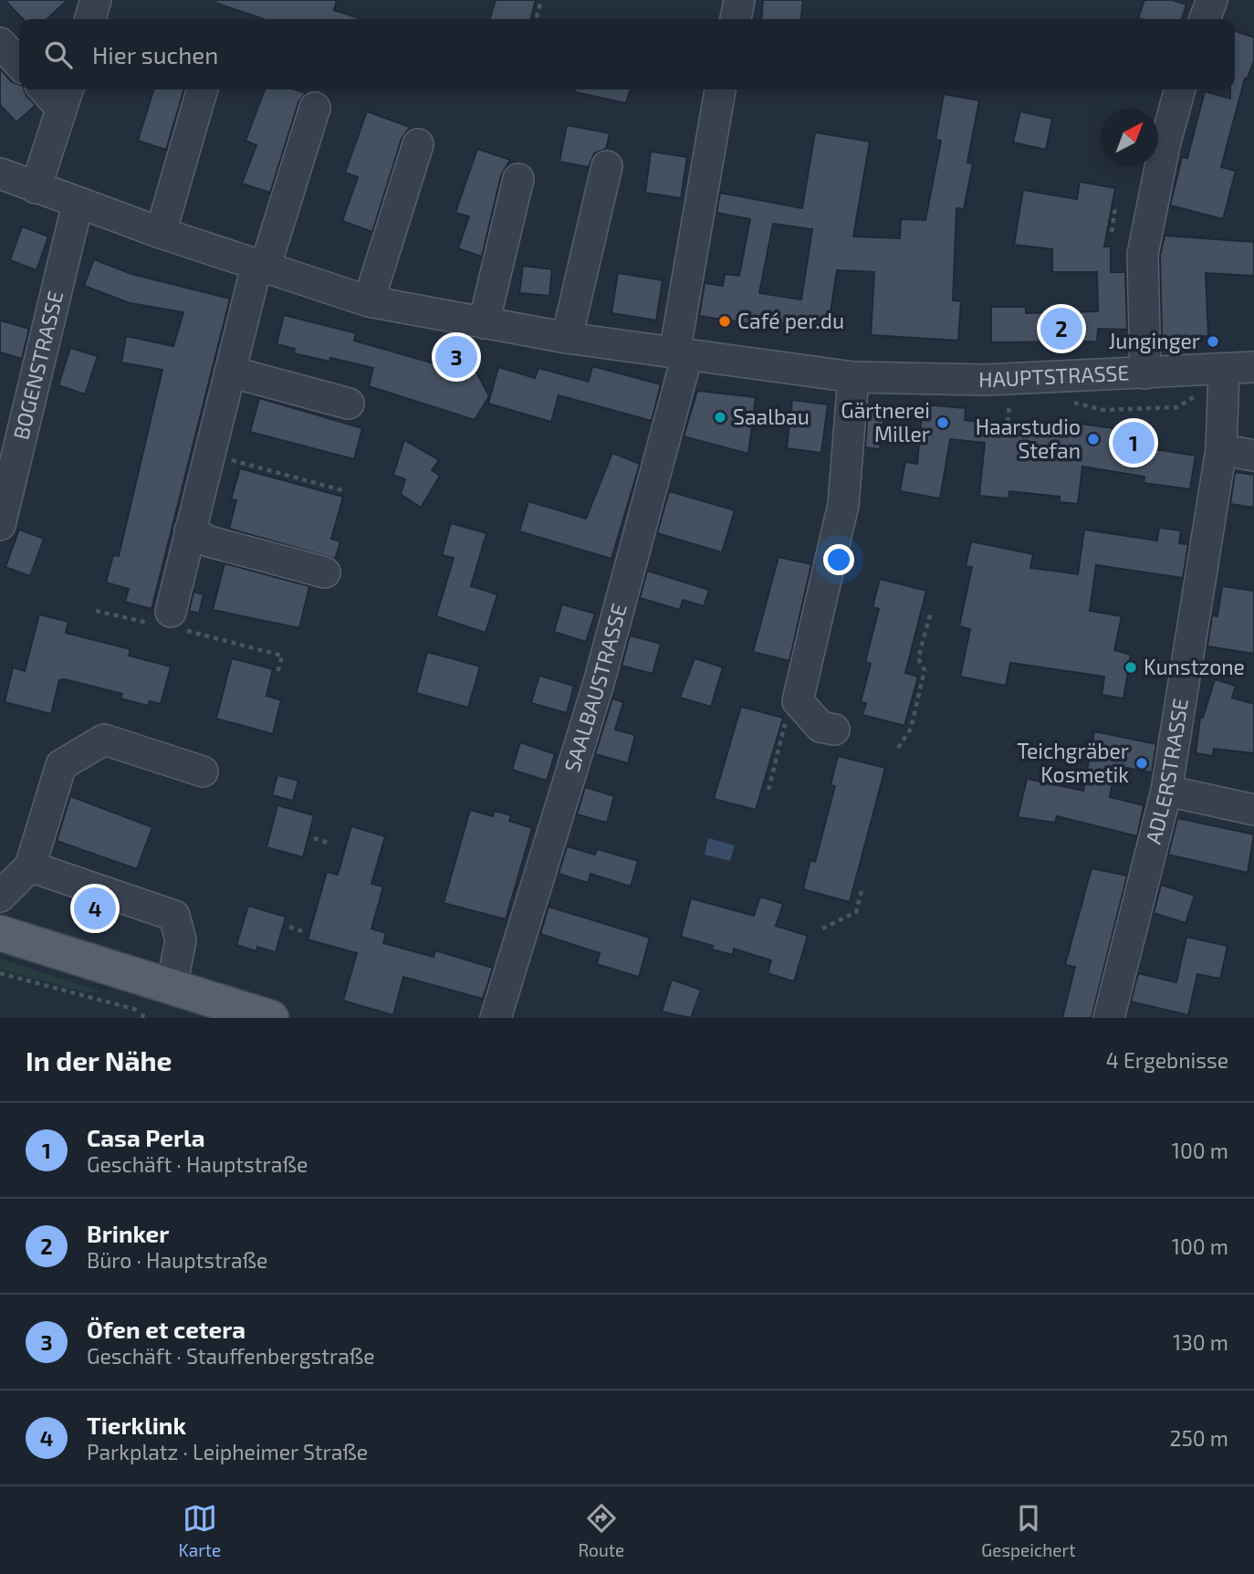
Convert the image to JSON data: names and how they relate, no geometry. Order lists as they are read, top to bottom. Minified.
{"streets":{"street":["BOGENSTRASSE","HAUPTSTRASSE","SAALBAUSTRASSE","ADLERSTRASSE"]},"crossings":[["BOGENSTRASSE","HAUPTSTRASSE"],["HAUPTSTRASSE","SAALBAUSTRASSE"],["HAUPTSTRASSE","ADLERSTRASSE"]],"places":["Café per.du","Junginger","Saalbau","Gärtnerei Miller","Haarstudio Stefan","Kunstzone","Teichgräber Kosmetik"],"north":"top right","page":{"search":"Hier suchen","pins":["2","3","1","4"],"heading":["In der Nähe","4 Ergebnisse"],"list":[{"mark":"1","name":"Casa Perla","note":"Geschäft · Hauptstraße","value":"100 m"},{"mark":"2","name":"Brinker","note":"Büro · Hauptstraße","value":"100 m"},{"mark":"3","name":"Öfen et cetera","note":"Geschäft · Stauffenbergstraße","value":"130 m"},{"mark":"4","name":"Tierklink","note":"Parkplatz · Leipheimer Straße","value":"250 m"}],"nav":["Karte","Route","Gespeichert"]}}
